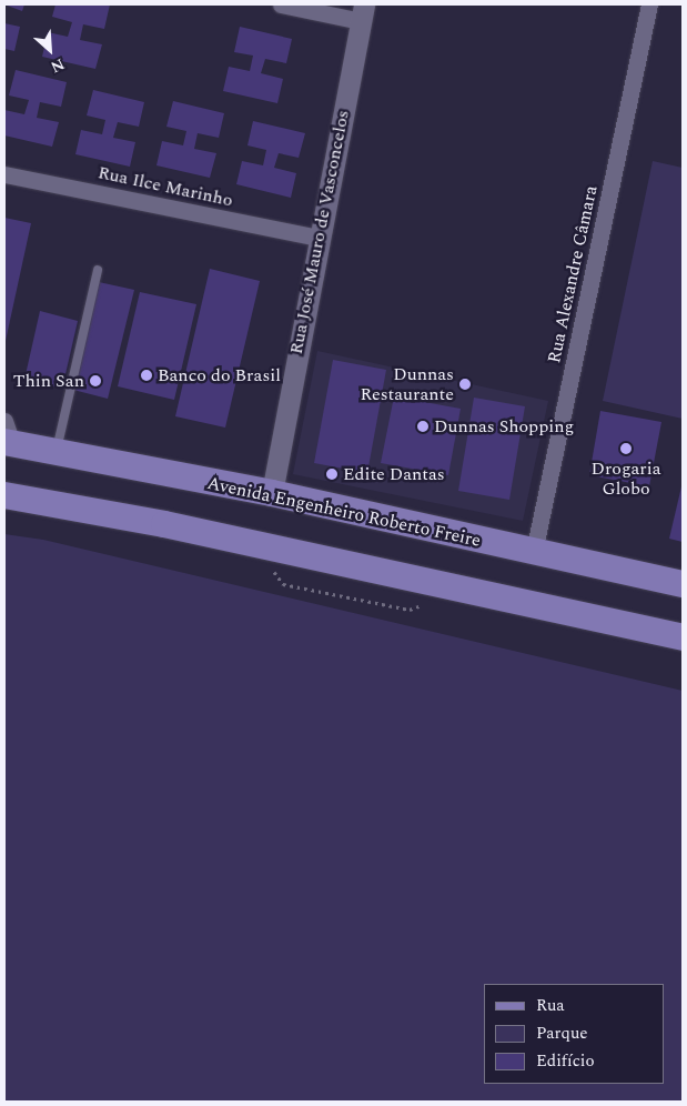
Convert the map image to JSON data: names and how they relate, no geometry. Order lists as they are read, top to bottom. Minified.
{"streets":{"main road":["Avenida Engenheiro Roberto Freire"],"street":["Rua Ilce Marinho","Rua José Mauro de Vasconcelos","Rua Alexandre Câmara"]},"crossings":[["Rua Ilce Marinho","Rua José Mauro de Vasconcelos"],["Rua José Mauro de Vasconcelos","Avenida Engenheiro Roberto Freire"],["Rua Alexandre Câmara","Avenida Engenheiro Roberto Freire"]],"places":["Banco do Brasil","Thin San","Dunnas Restaurante","Dunnas Shopping","Drogaria Globo","Edite Dantas"],"legend":["Rua","Parque","Edifício"],"north":"bottom right"}
